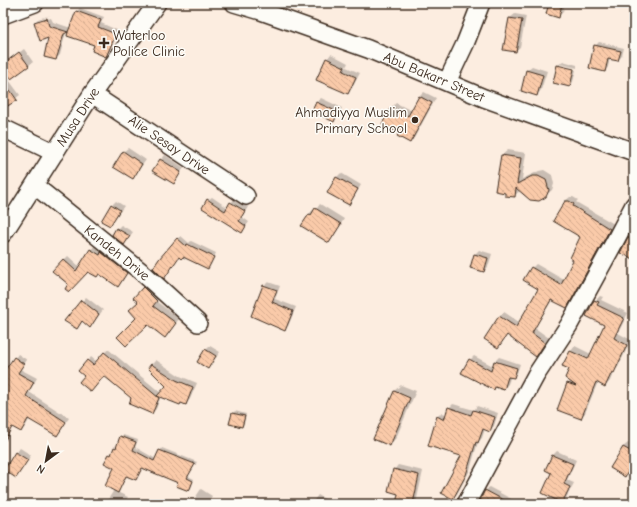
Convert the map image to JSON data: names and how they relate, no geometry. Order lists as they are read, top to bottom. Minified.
{"streets":{"street":["Abu Bakarr Street","Musa Drive","Alie Sesay Drive","Kandeh Drive"]},"crossings":[["Musa Drive","Alie Sesay Drive"],["Musa Drive","Kandeh Drive"]],"places":{"health":["Waterloo Police Clinic"],"other":["Ahmadiyya Muslim Primary School"]},"north":"bottom left"}
